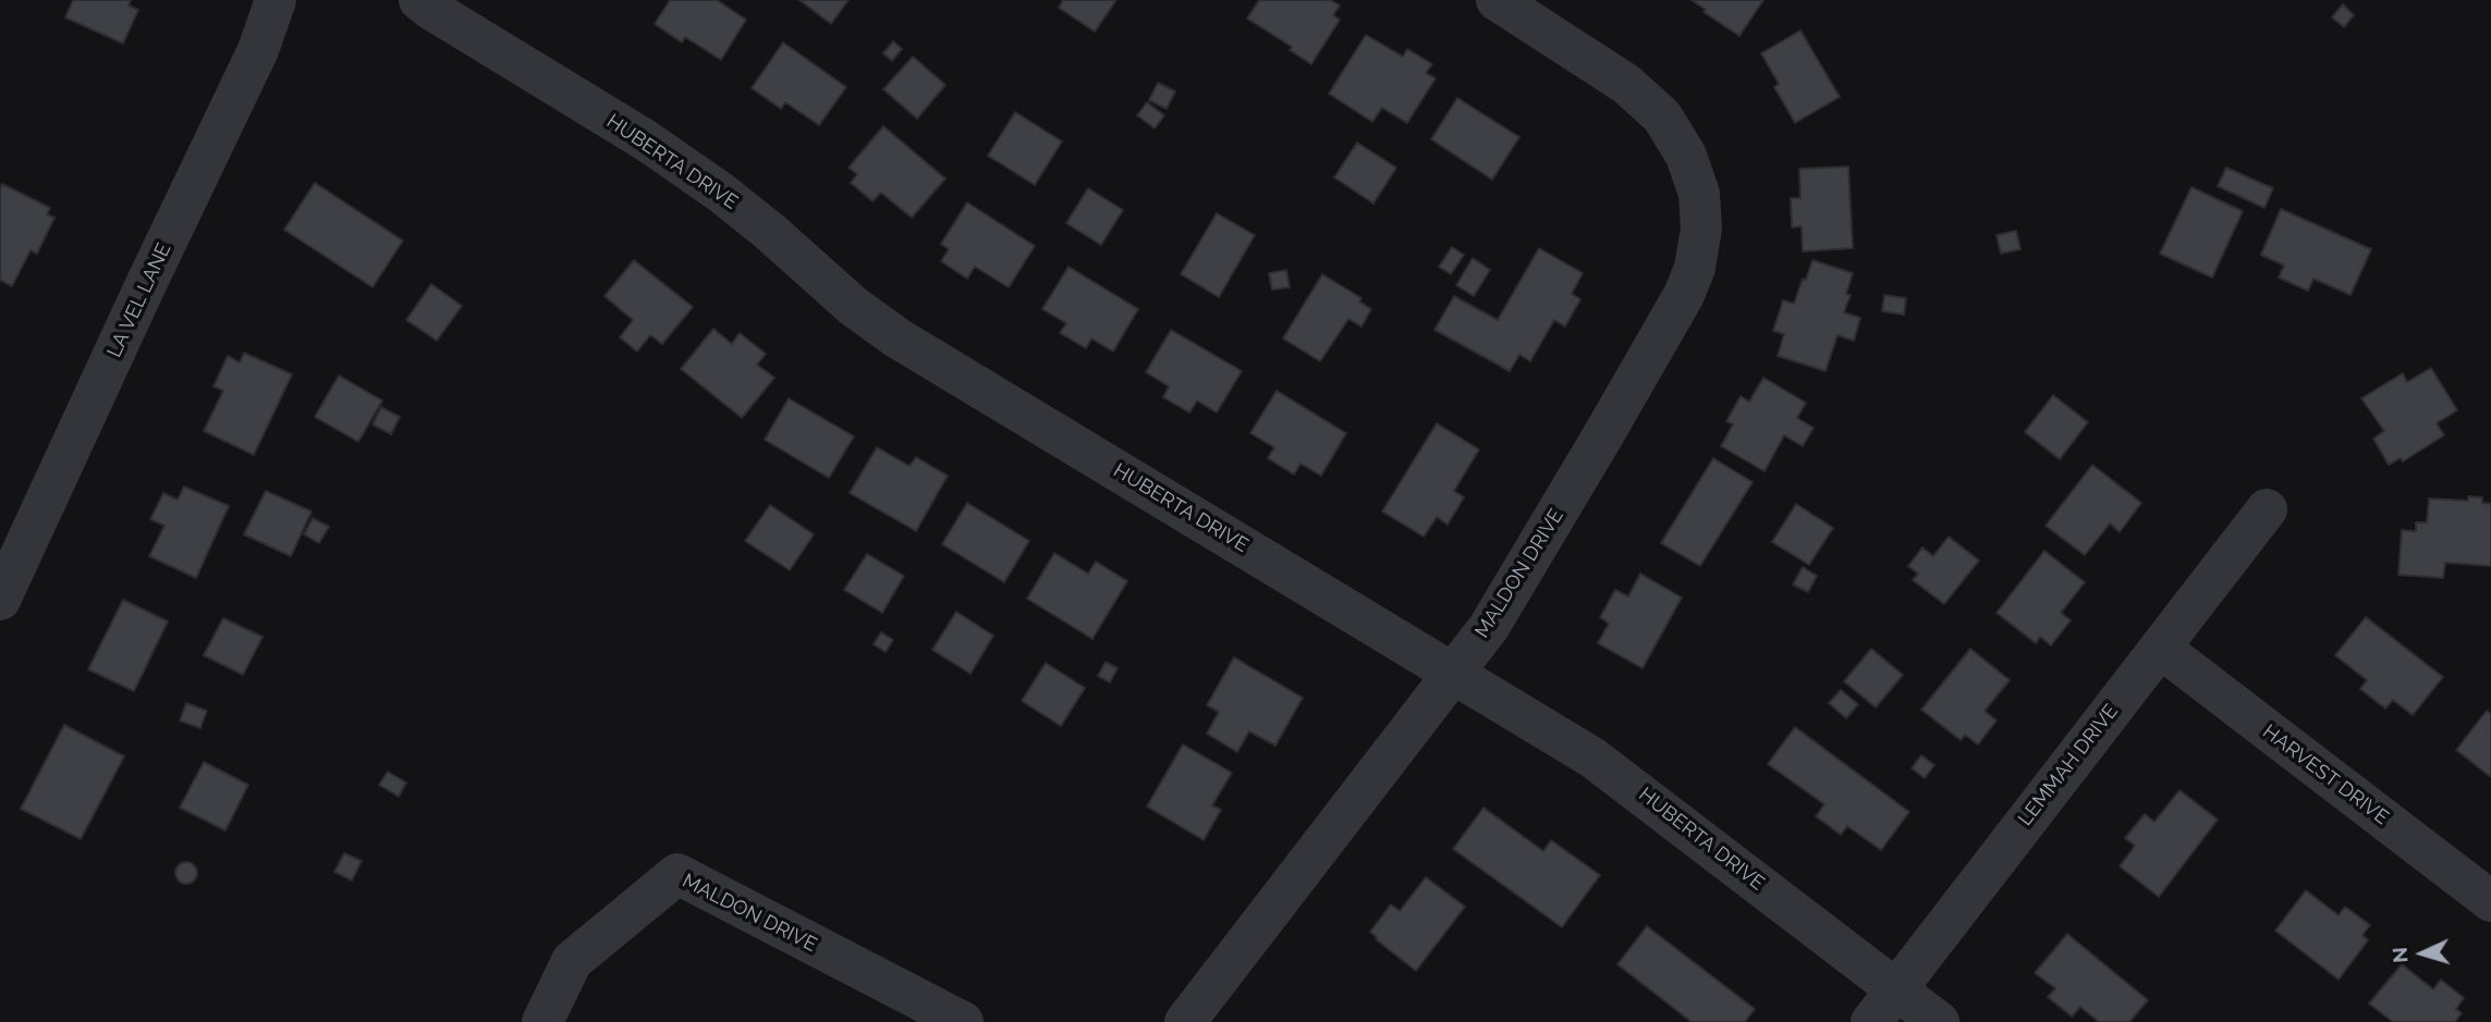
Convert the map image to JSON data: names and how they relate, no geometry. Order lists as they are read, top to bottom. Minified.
{"streets":{"street":["HUBERTA DRIVE","LA VEL LANE","MALDON DRIVE","LEMMAH DRIVE","HARVEST DRIVE"]},"crossings":[["HUBERTA DRIVE","MALDON DRIVE"],["HUBERTA DRIVE","LEMMAH DRIVE"],["LEMMAH DRIVE","HARVEST DRIVE"]],"north":"left"}
